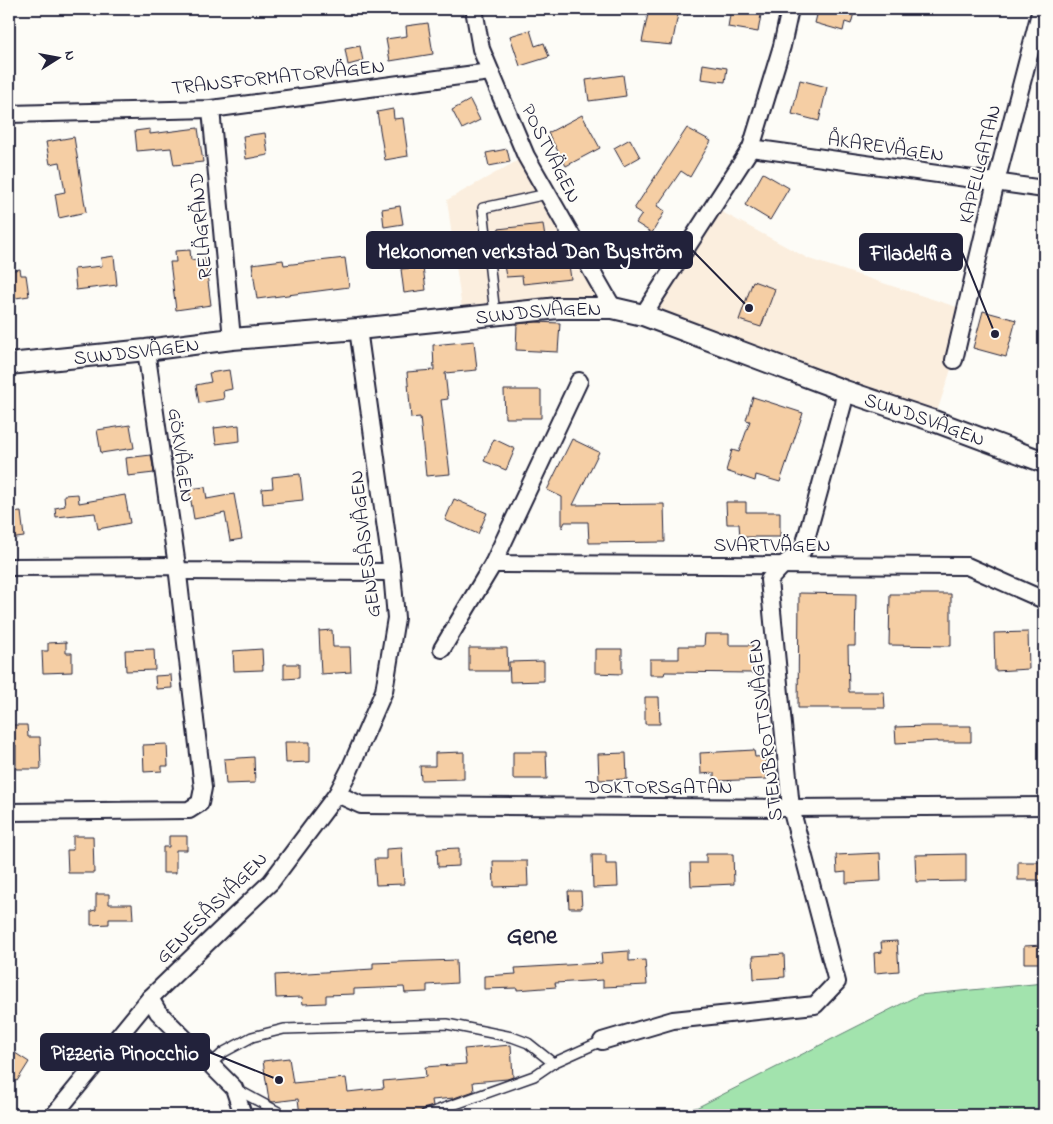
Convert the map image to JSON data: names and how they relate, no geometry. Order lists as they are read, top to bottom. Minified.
{"streets":{"street":["TRANSFORMATORVÄGEN","ÅKAREVÄGEN","POSTVÄGEN","KAPELLGATAN","RELÄGRÄND","SUNDSVÄGEN","GÖKVÄGEN","GENESÅSVÄGEN","SVARTVÄGEN","STENBROTTSVÄGEN","DOKTORSGATAN"]},"crossings":[["TRANSFORMATORVÄGEN","POSTVÄGEN"],["TRANSFORMATORVÄGEN","RELÄGRÄND"],["ÅKAREVÄGEN","KAPELLGATAN"],["POSTVÄGEN","SUNDSVÄGEN"],["RELÄGRÄND","SUNDSVÄGEN"],["SUNDSVÄGEN","GÖKVÄGEN"],["SUNDSVÄGEN","GENESÅSVÄGEN"],["SUNDSVÄGEN","STENBROTTSVÄGEN"],["GENESÅSVÄGEN","DOKTORSGATAN"],["SVARTVÄGEN","STENBROTTSVÄGEN"],["STENBROTTSVÄGEN","DOKTORSGATAN"]],"districts":["Gene"],"places":["Mekonomen verkstad Dan Byström","Filadelfia","Pizzeria Pinocchio"],"north":"right"}
